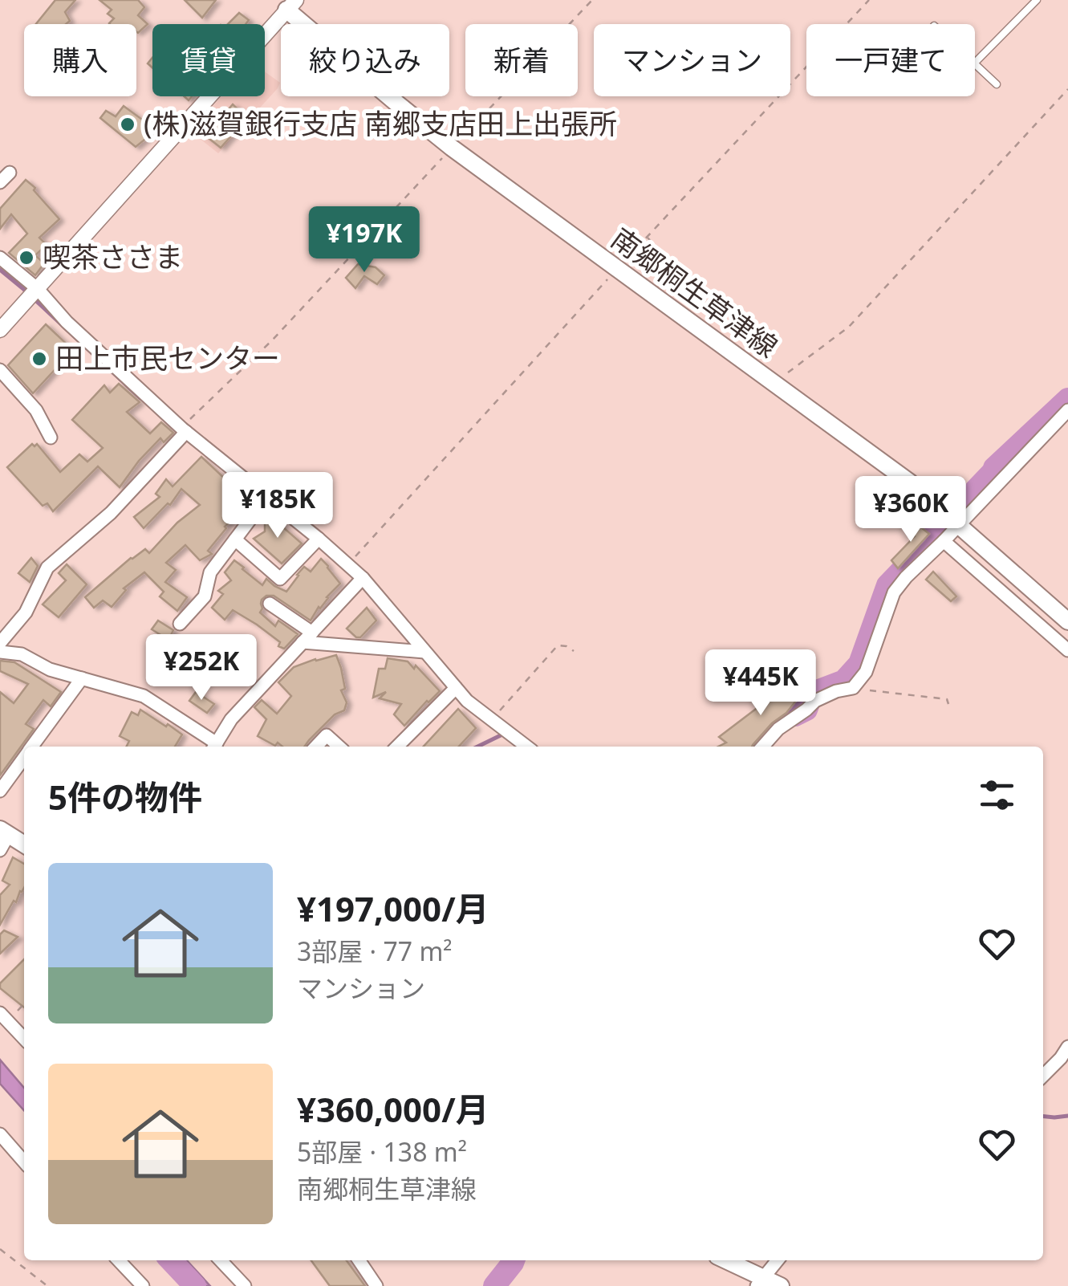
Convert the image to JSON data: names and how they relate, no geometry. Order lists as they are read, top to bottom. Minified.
{"streets":{"main road":["南郷桐生草津線"]},"places":["(株)滋賀銀行支店 南郷支店田上出張所","喫茶ささま","田上市民センター"],"page":{"chip":["購入","賃貸","絞り込み","新着","マンション","一戸建て"],"price":["¥197K","¥185K","¥360K","¥252K","¥445K"],"heading":"5件の物件","list":[{"name":"¥197,000/月","note":"3部屋 · 77 m² · マンション"},{"name":"¥360,000/月","note":"5部屋 · 138 m² · 南郷桐生草津線"}]}}
